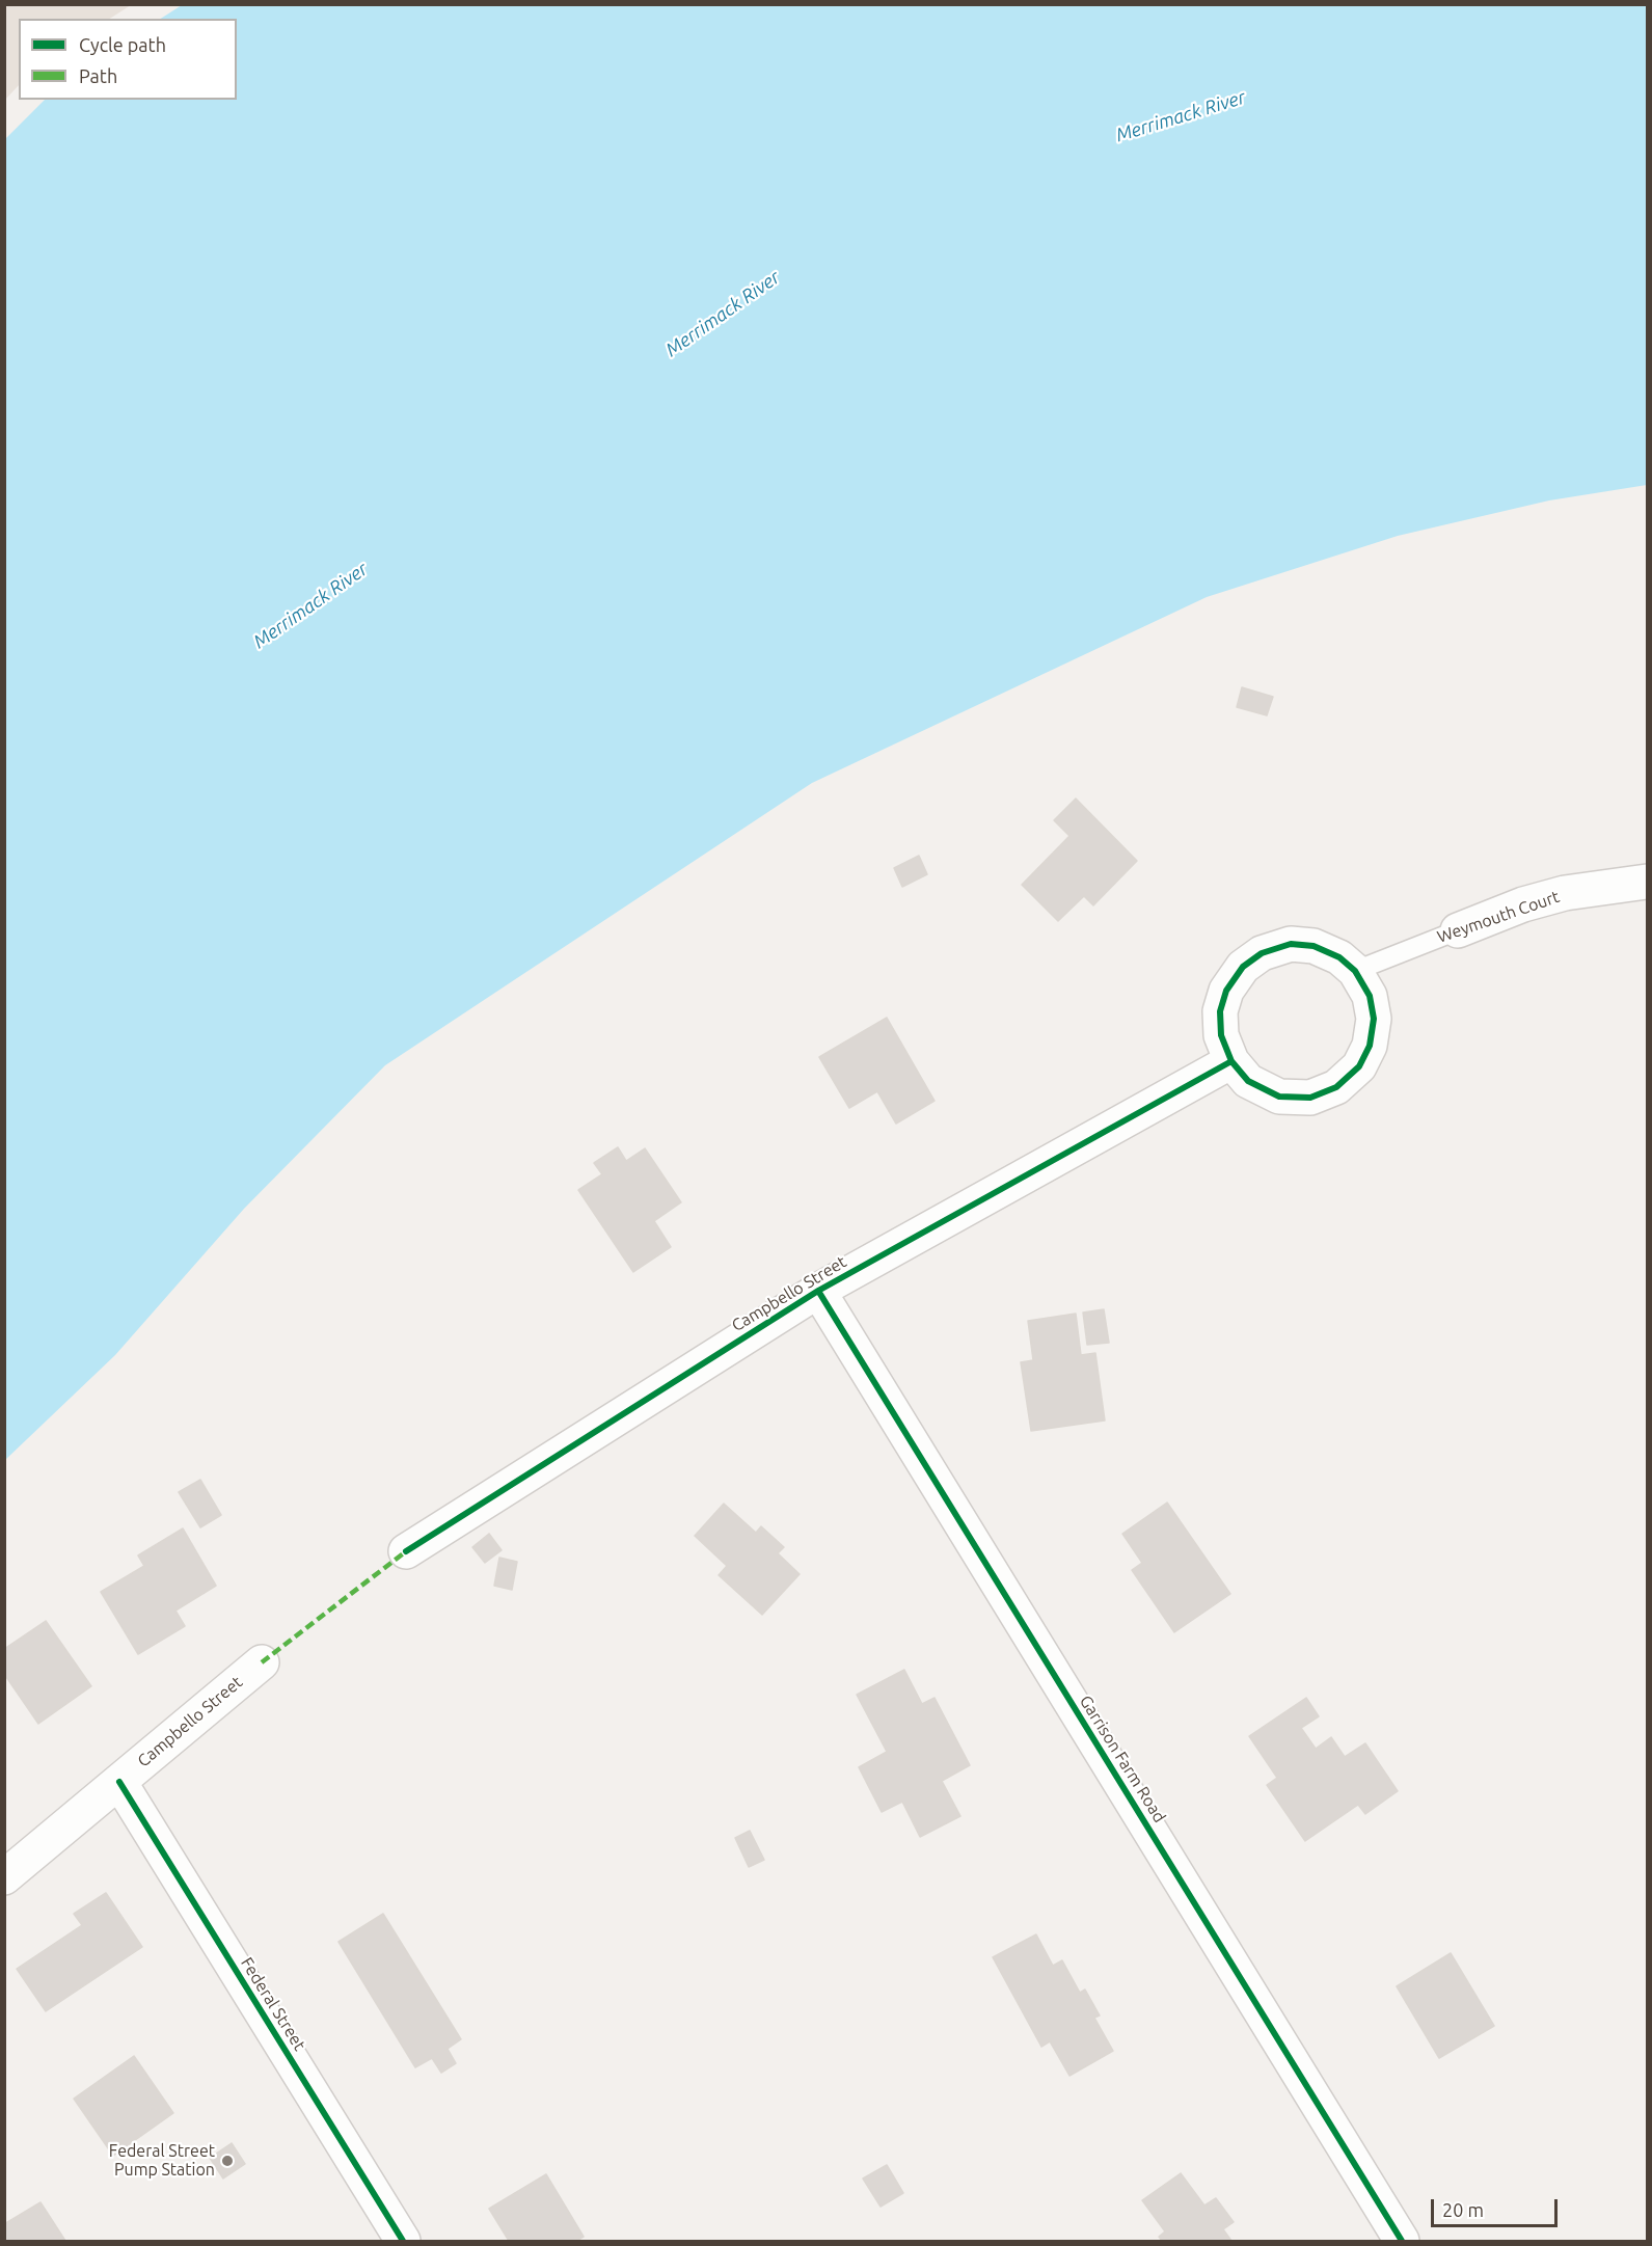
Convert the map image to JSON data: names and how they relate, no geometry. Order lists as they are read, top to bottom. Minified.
{"streets":{"street":["Weymouth Court","Campbello Street","Garrison Farm Road","Federal Street"]},"crossings":[["Weymouth Court","Campbello Street"],["Campbello Street","Garrison Farm Road"],["Campbello Street","Federal Street"]],"water":["Merrimack River"],"places":["Federal Street Pump Station"],"legend":["Cycle path","Path"],"scale_bar":"20 m"}
